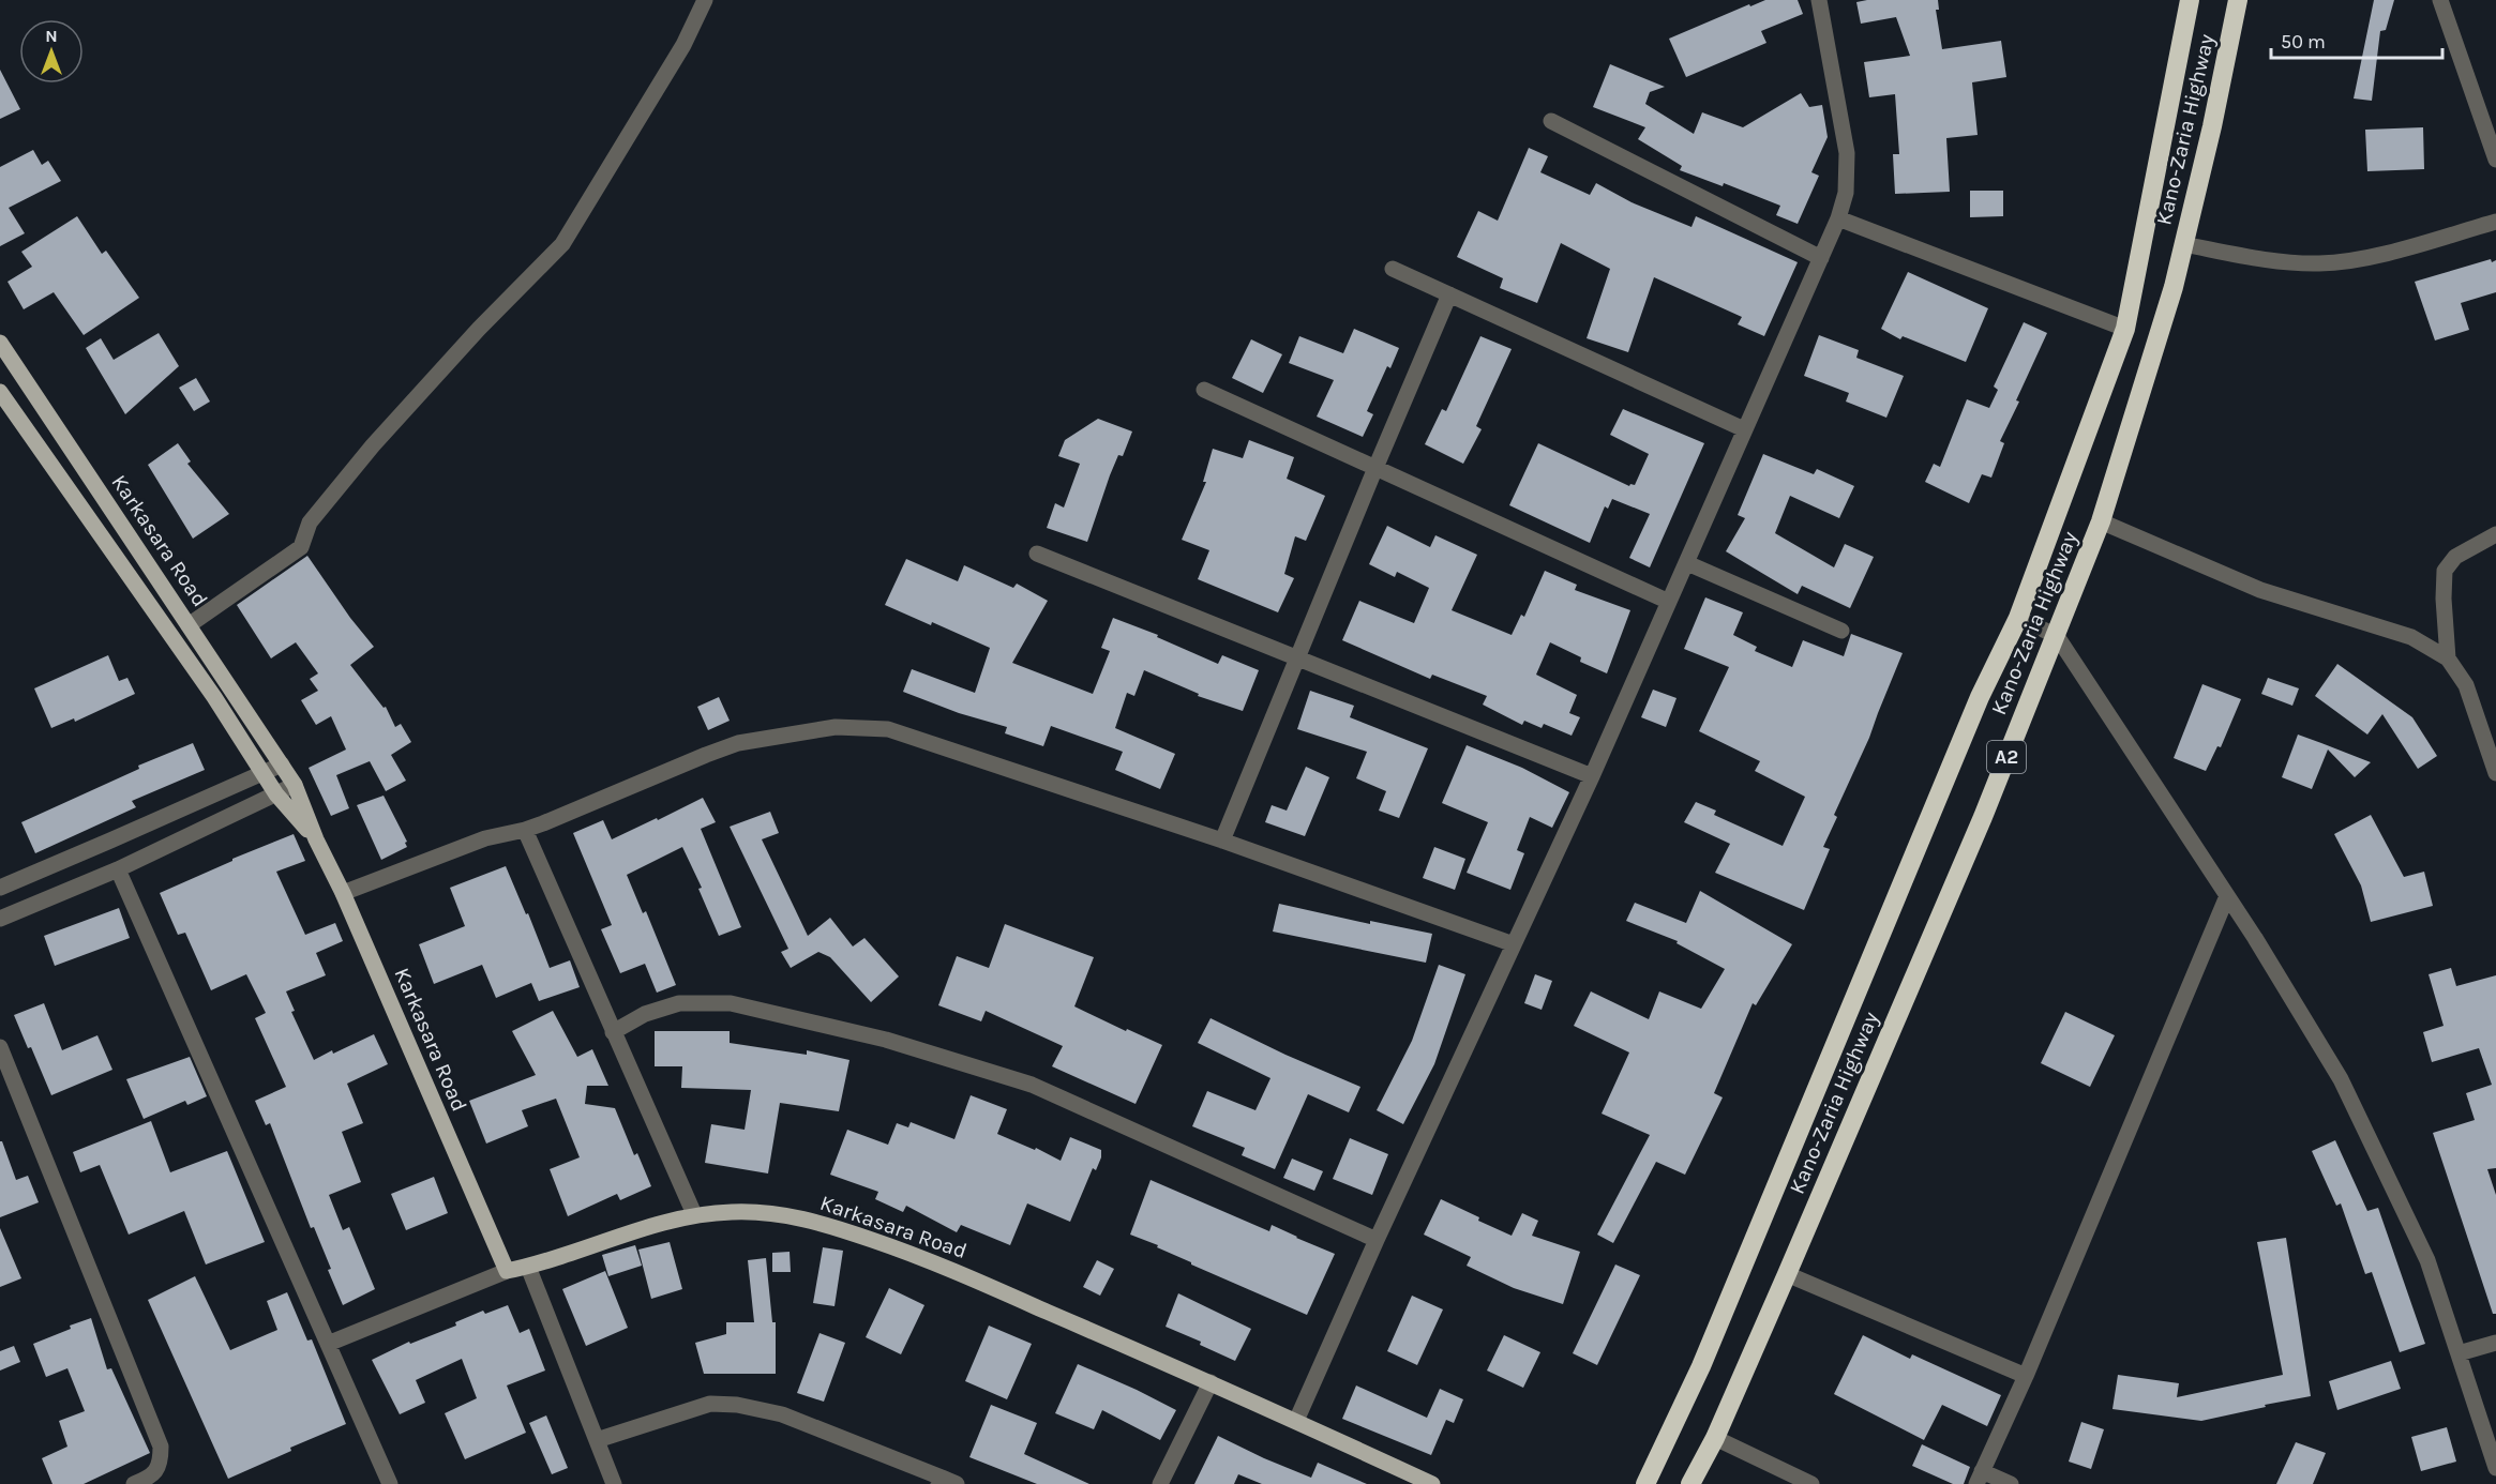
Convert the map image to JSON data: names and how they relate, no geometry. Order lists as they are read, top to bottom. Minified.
{"streets":{"highway":["Kano-Zaria Highway","A2"],"main road":["Karkasara Road"]},"scale_bar":"50 m","north":"top"}
